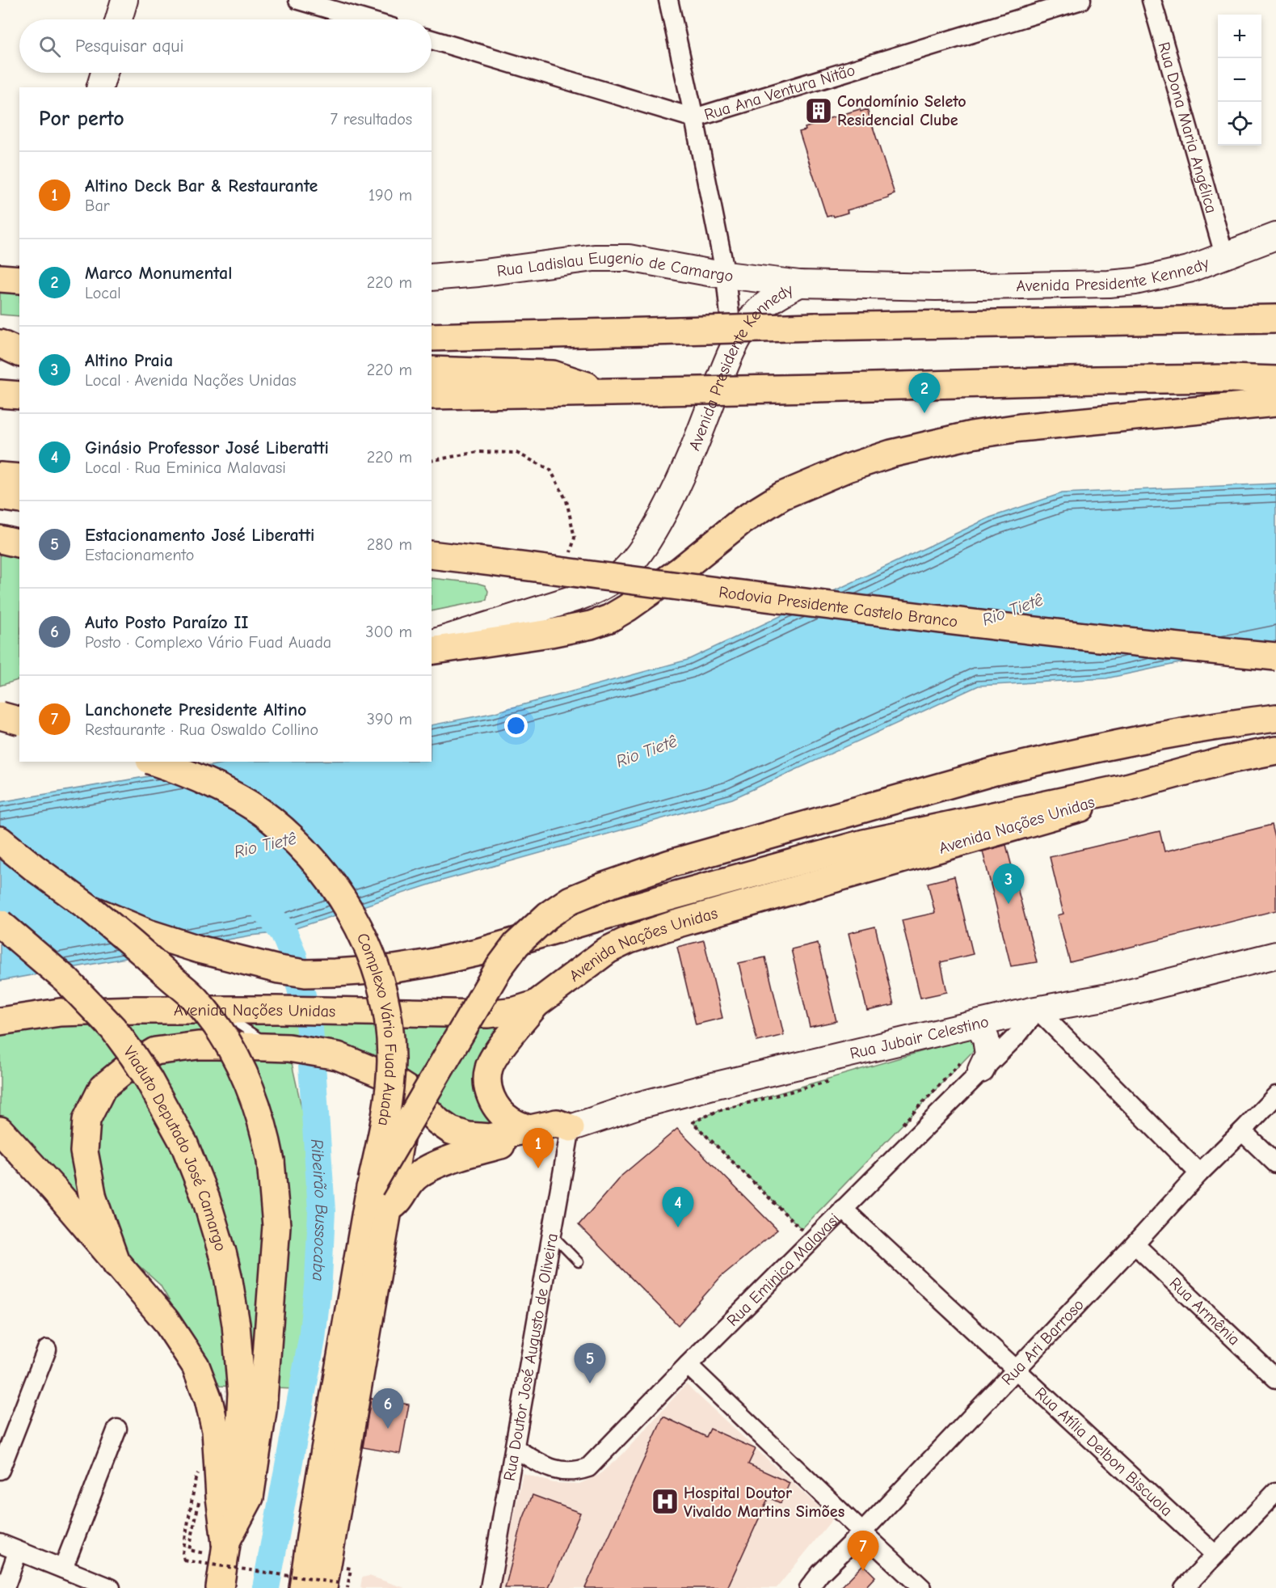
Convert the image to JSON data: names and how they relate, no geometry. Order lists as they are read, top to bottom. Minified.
{"streets":{"main road":["Avenida Presidente Kennedy","Rua Ladislau Eugenio de Camargo","Rodovia Presidente Castelo Branco","Avenida Nações Unidas","Complexo Vário Fuad Auada","Rua Jubair Celestino","Viaduto Deputado José Camargo"],"street":["Rua Ana Ventura Nitão","Rua Dona Maria Angélica","Rua Eminica Malavasi","Rua Armênia","Rua Ari Barroso","Rua Doutor José Augusto de Oliveira","Rua Atília Delbon Biscuola"]},"crossings":[["Rua Dona Maria Angélica","Avenida Presidente Kennedy"],["Avenida Presidente Kennedy","Rua Ladislau Eugenio de Camargo"],["Rua Jubair Celestino","Rua Eminica Malavasi"],["Rua Jubair Celestino","Rua Doutor José Augusto de Oliveira"],["Rua Eminica Malavasi","Rua Doutor José Augusto de Oliveira"],["Rua Eminica Malavasi","Rua Atília Delbon Biscuola"],["Rua Armênia","Rua Ari Barroso"],["Rua Ari Barroso","Rua Atília Delbon Biscuola"]],"water":["Rio Tietê","Ribeirão Bussocaba"],"places":{"building":["Condomínio Seleto Residencial Clube"],"hospital":["Hospital Doutor Vivaldo Martins Simões"]},"page":{"map_buttons":["+","−"],"search":"Pesquisar aqui","heading":["Por perto","7 resultados"],"list":[{"mark":"1","name":"Altino Deck Bar & Restaurante","note":"Bar","value":"190 m"},{"mark":"2","name":"Marco Monumental","note":"Local","value":"220 m"},{"mark":"3","name":"Altino Praia","note":"Local · Avenida Nações Unidas","value":"220 m"},{"mark":"4","name":"Ginásio Professor José Liberatti","note":"Local · Rua Eminica Malavasi","value":"220 m"},{"mark":"5","name":"Estacionamento José Liberatti","note":"Estacionamento","value":"280 m"},{"mark":"6","name":"Auto Posto Paraízo II","note":"Posto · Complexo Vário Fuad Auada","value":"300 m"},{"mark":"7","name":"Lanchonete Presidente Altino","note":"Restaurante · Rua Oswaldo Collino","value":"390 m"}],"pins":["2","3","1","4","5","6","7"]}}
